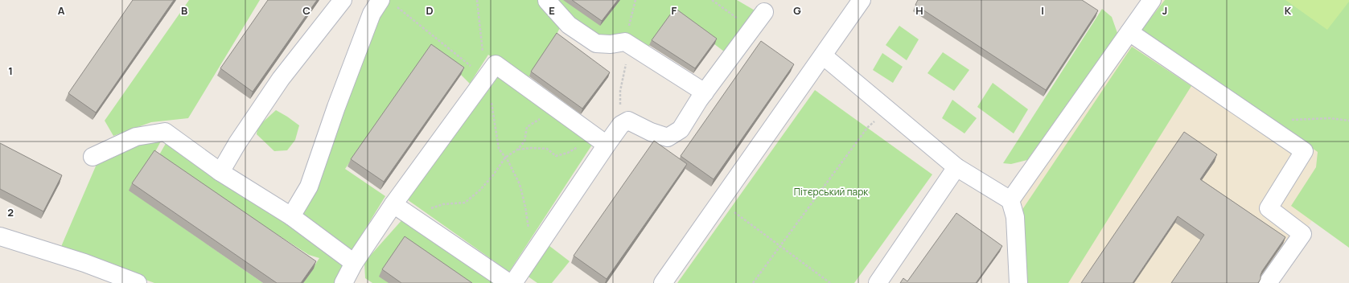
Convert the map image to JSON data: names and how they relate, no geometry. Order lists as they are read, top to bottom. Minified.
{"parks":["Пітєрський парк"],"grid":{"columns":["A","B","C","D","E","F","G","H","I","J","K"],"rows":["1","2"]}}
